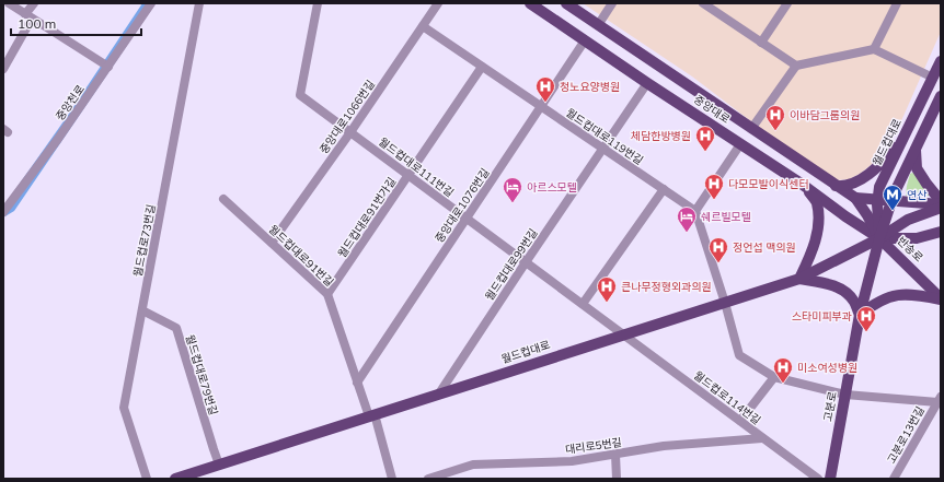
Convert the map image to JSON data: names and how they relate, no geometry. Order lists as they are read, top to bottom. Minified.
{"streets":{"main road":["중앙대로","월드컵대로","반송로","고분로"],"street":["중앙천로","중앙대로1066번길","월드컵대로119번길","월드컵대로111번길","중앙대로1076번길","월드컵대로91번가길","월드컵로73번길","월드컵대로91번길","월드컵대로99번길","월드컵대로79번길","월드컵로114번길","고분로13번길","대리로5번길"]},"crossings":[["중앙대로","월드컵대로119번길"],["중앙대로","월드컵대로"],["중앙대로","중앙대로1076번길"],["중앙대로","반송로"],["중앙대로","월드컵대로99번길"],["중앙대로","고분로"],["중앙대로1066번길","월드컵대로119번길"],["중앙대로1066번길","월드컵대로111번길"],["중앙대로1066번길","월드컵대로91번길"],["월드컵대로119번길","월드컵대로"],["월드컵대로119번길","중앙대로1076번길"],["월드컵대로119번길","월드컵대로91번가길"],["월드컵대로119번길","월드컵대로99번길"],["월드컵대로","월드컵대로111번길"],["월드컵대로","반송로"],["월드컵대로","월드컵대로91번길"],["월드컵대로","월드컵대로99번길"],["월드컵대로","월드컵대로79번길"],["월드컵대로","월드컵로114번길"],["월드컵대로","고분로"],["월드컵대로111번길","중앙대로1076번길"],["월드컵대로111번길","월드컵대로91번가길"],["월드컵대로111번길","월드컵대로99번길"],["월드컵대로111번길","월드컵로114번길"],["중앙대로1076번길","월드컵대로91번길"],["월드컵대로91번가길","월드컵대로91번길"],["월드컵로73번길","월드컵대로79번길"],["반송로","고분로"],["월드컵로114번길","대리로5번길"]],"places":{"hospital":["청노요양병원","이바담그룹의원","체담한방병원","다모모발이식센터","정언섭 맥의원","큰나무정형외과의원","스타미피부과","미소여성병원"],"hotel":["아르스모텔","쉐르빌모텔"],"metro station":["연산"]},"scale_bar":"100 m"}
